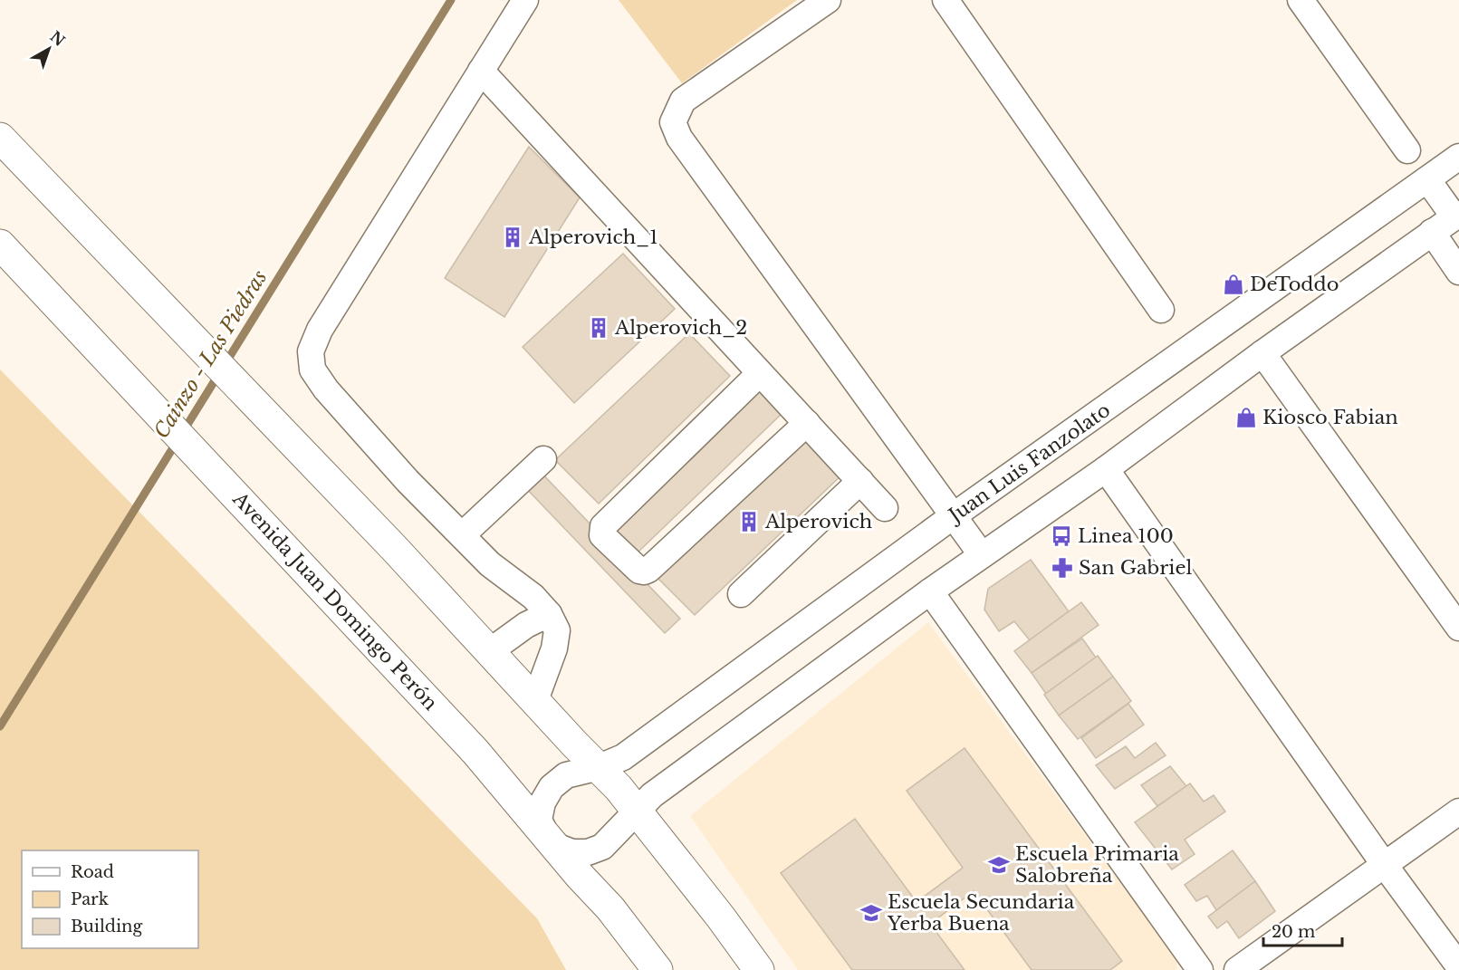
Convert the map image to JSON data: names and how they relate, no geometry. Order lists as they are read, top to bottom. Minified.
{"streets":{"main road":["Avenida Juan Domingo Perón"],"street":["Juan Luis Fanzolato"]},"crossings":[["Juan Luis Fanzolato","Avenida Juan Domingo Perón"]],"water":["Cainzo - Las Piedras"],"places":{"building":["Alperovich_1","Alperovich_2","Alperovich"],"shop":["DeToddo","Kiosco Fabian"],"bus stop":["Linea 100"],"pharmacy":["San Gabriel"],"school or university":["Escuela Primaria Salobreña","Escuela Secundaria Yerba Buena"]},"legend":["Road","Park","Building"],"scale_bar":"20 m","north":"top right"}
